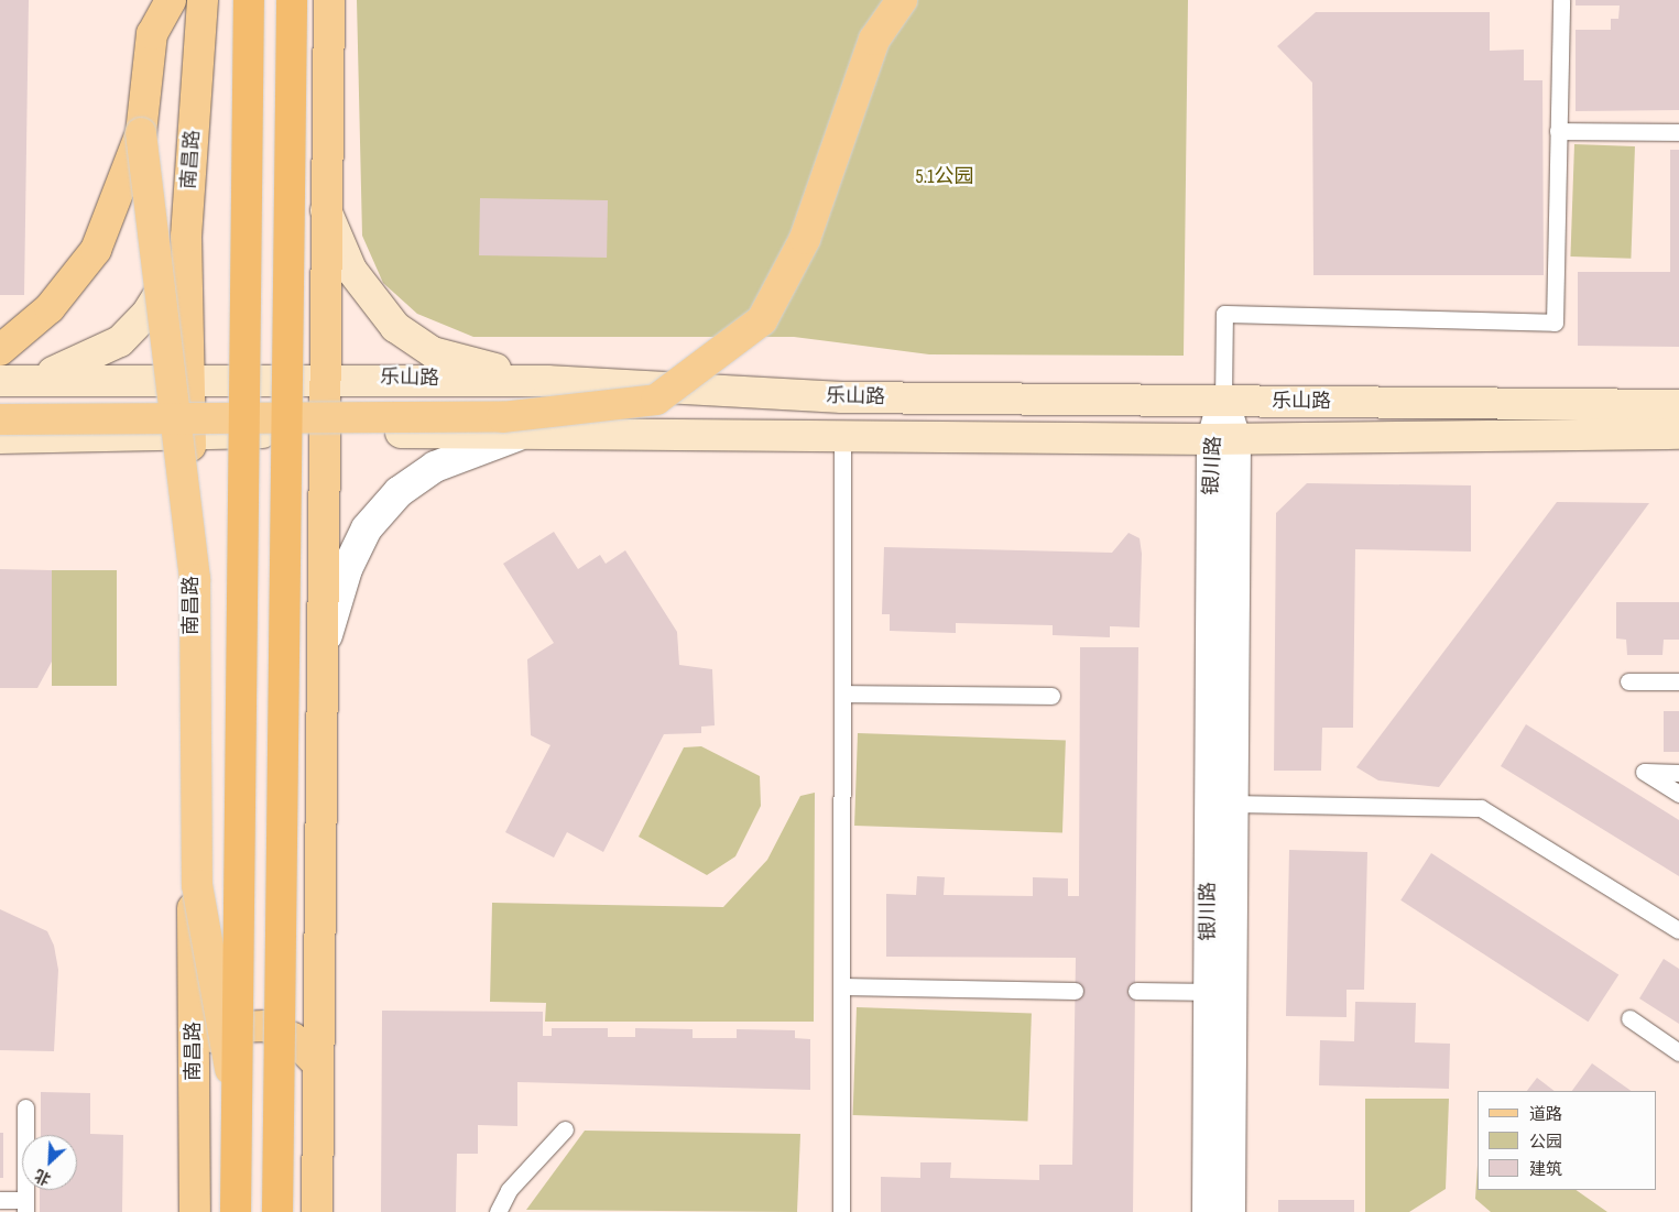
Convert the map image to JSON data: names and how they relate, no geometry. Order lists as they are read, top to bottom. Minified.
{"streets":{"main road":["南昌路","乐山路"],"street":["银川路"]},"crossings":[["南昌路","乐山路"],["乐山路","银川路"]],"parks":["5.1公园"],"legend":["道路","公园","建筑"],"north":"bottom left"}
